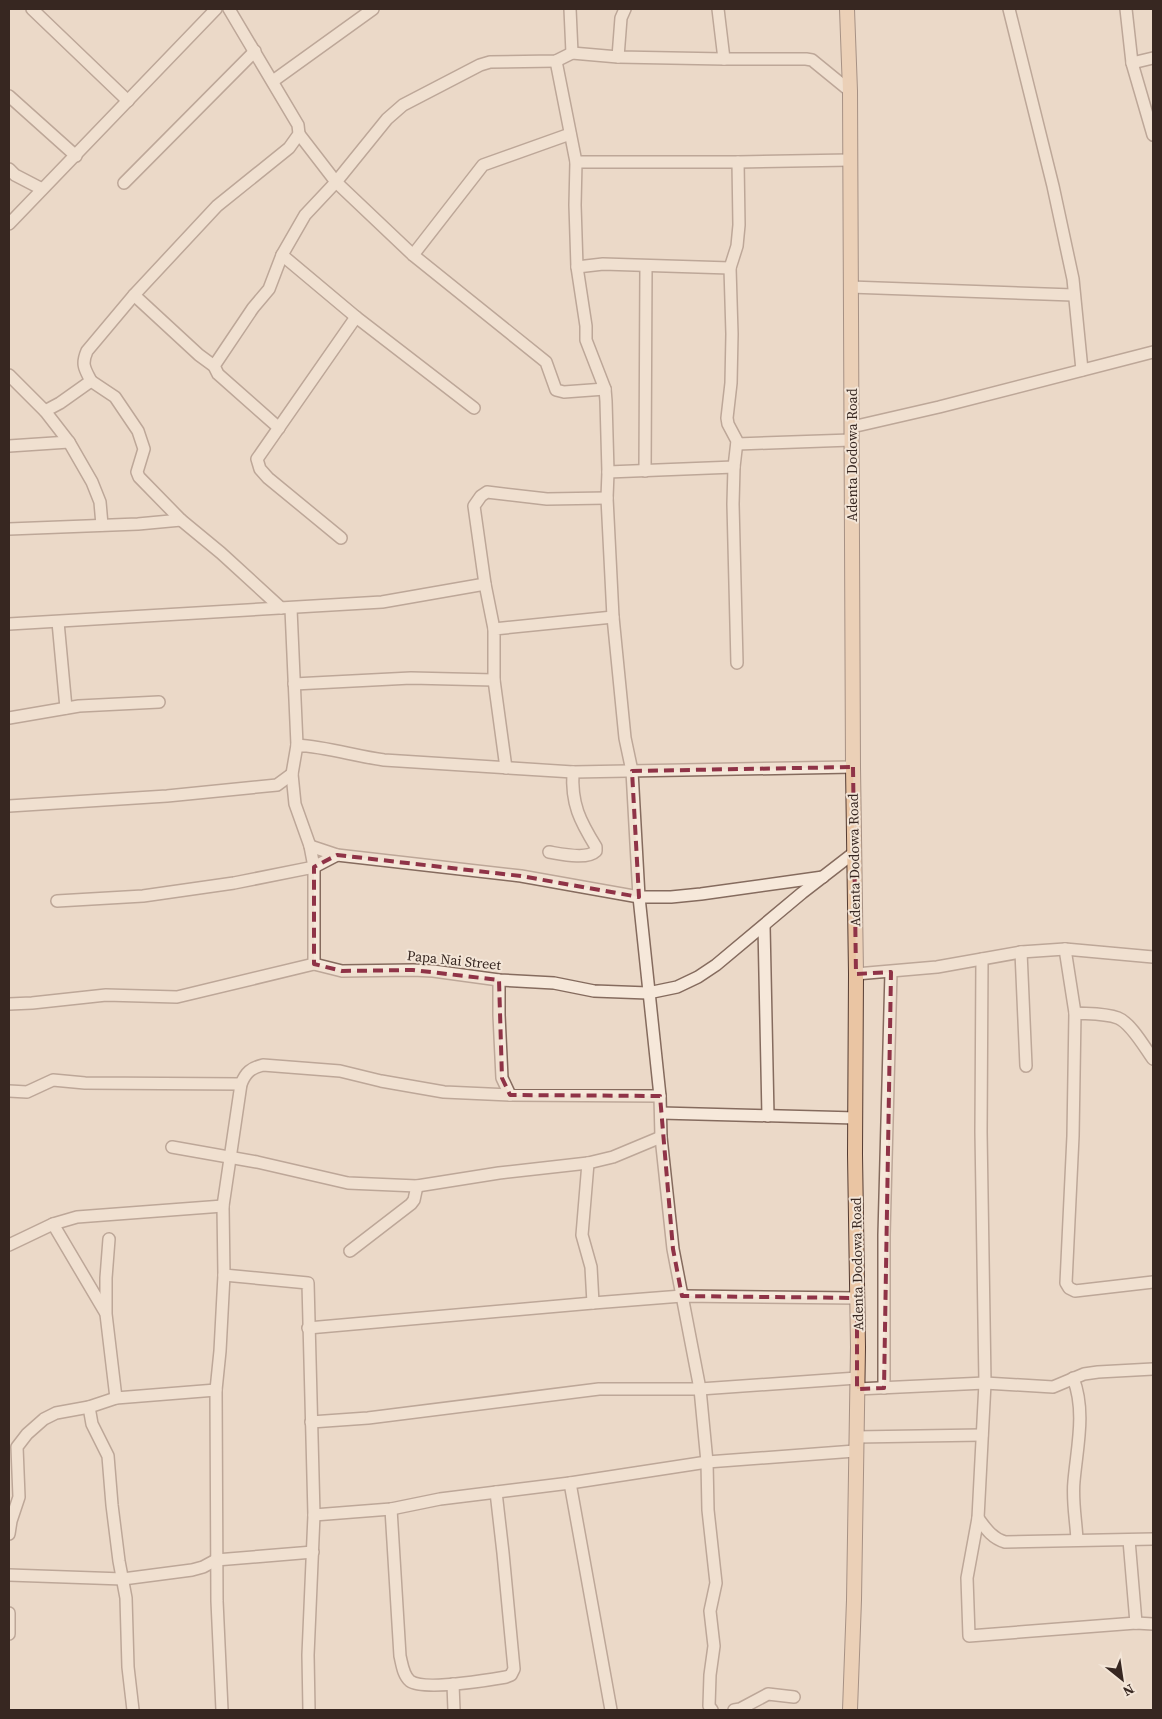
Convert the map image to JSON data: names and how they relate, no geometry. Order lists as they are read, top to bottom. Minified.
{"streets":{"main road":["Adenta Dodowa Road"],"street":["Papa Nai Street"]},"crossings":[["Adenta Dodowa Road","Papa Nai Street"]],"north":"bottom right"}
